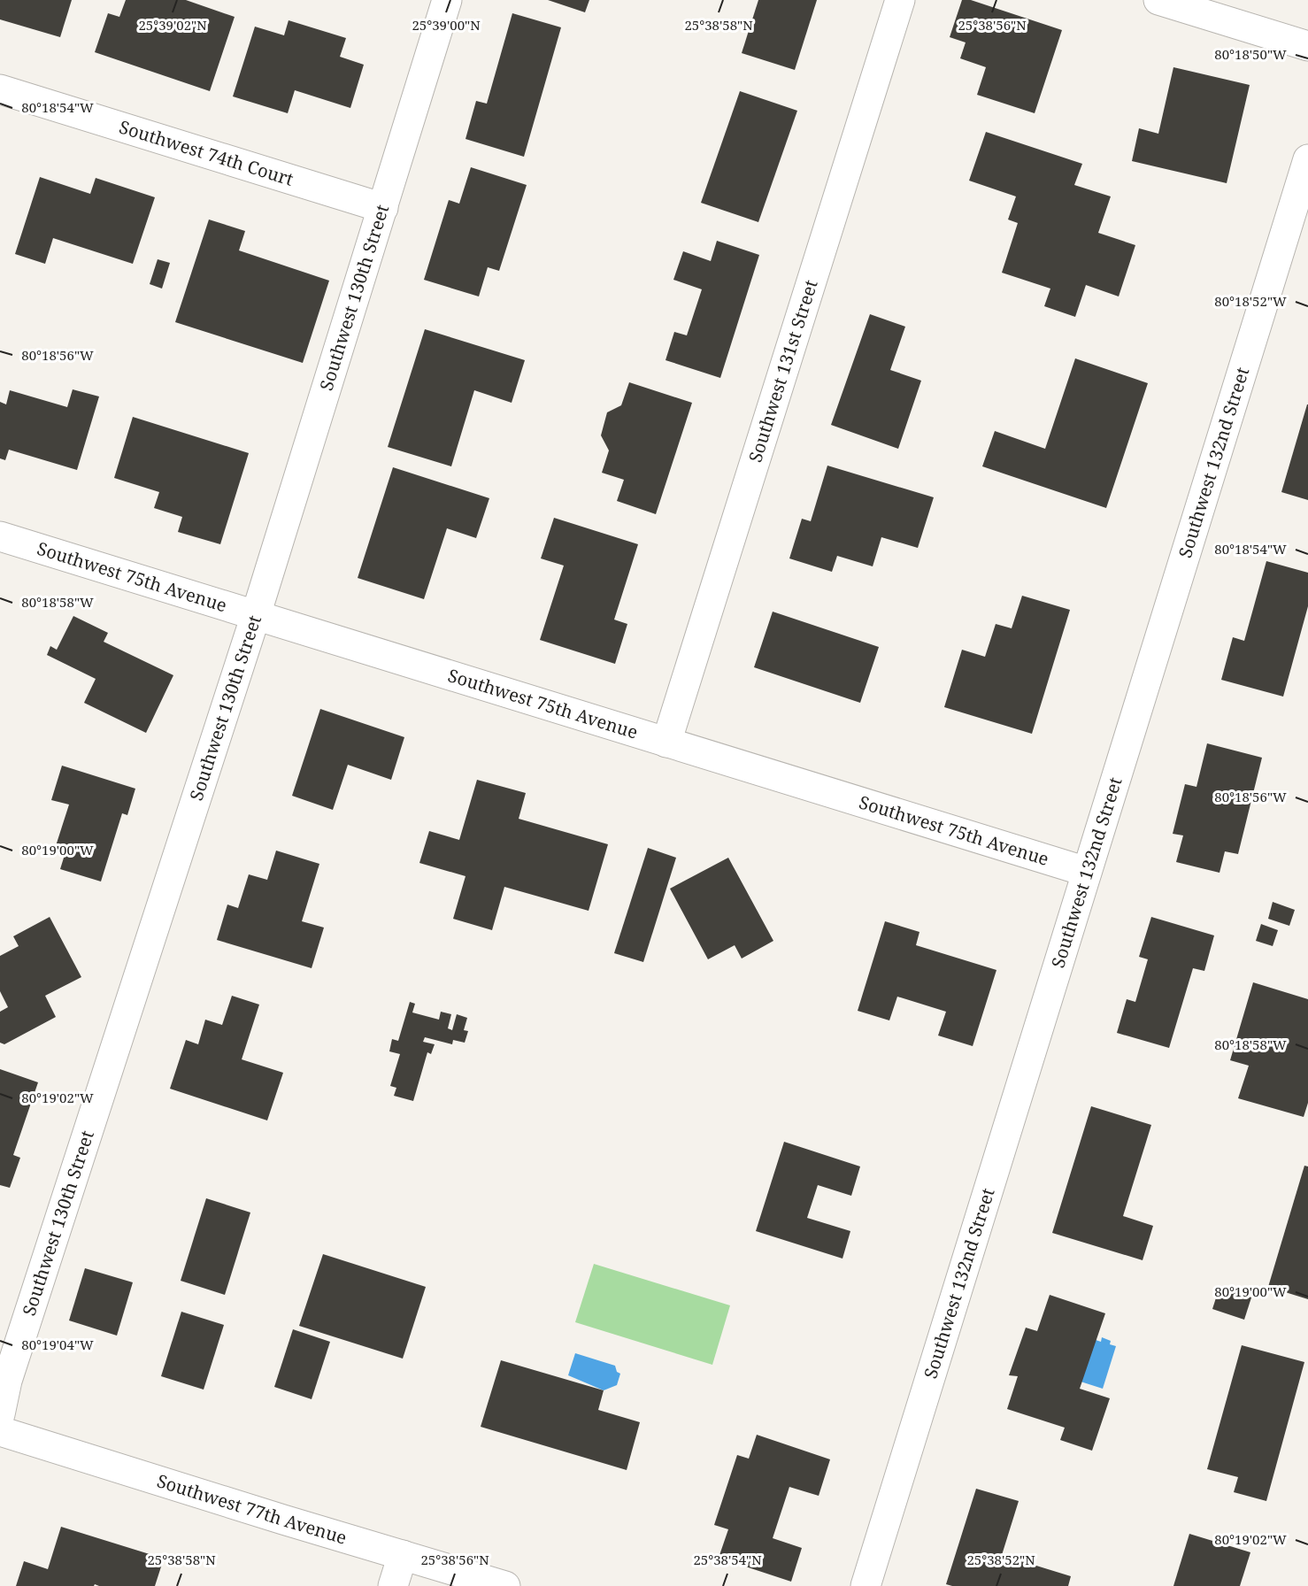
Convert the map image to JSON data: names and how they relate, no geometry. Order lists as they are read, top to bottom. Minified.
{"streets":{"street":["Southwest 74th Court","Southwest 130th Street","Southwest 131st Street","Southwest 132nd Street","Southwest 75th Avenue","Southwest 77th Avenue"]},"crossings":[["Southwest 74th Court","Southwest 130th Street"],["Southwest 130th Street","Southwest 75th Avenue"],["Southwest 131st Street","Southwest 75th Avenue"],["Southwest 132nd Street","Southwest 75th Avenue"]],"coordinates":["25°39'02\"N","25°39'00\"N","25°38'58\"N","25°38'56\"N","80°18'50\"W","80°18'54\"W","80°18'52\"W","80°18'56\"W","80°18'58\"W","80°19'00\"W","80°19'02\"W","80°19'04\"W","25°38'54\"N","25°38'52\"N"]}
